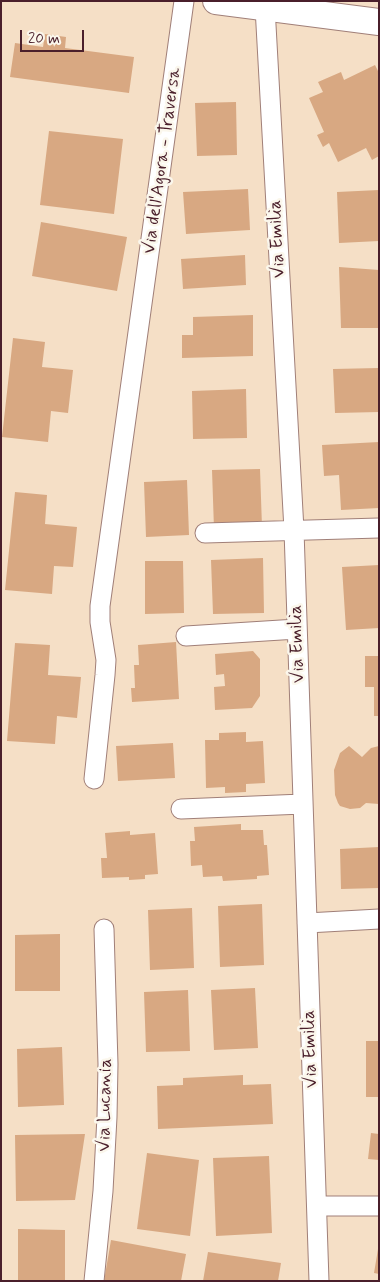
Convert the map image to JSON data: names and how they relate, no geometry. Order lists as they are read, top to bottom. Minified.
{"streets":{"street":["Via dell'Agora - Traversa","Via Emilia","Via Lucania"]},"scale_bar":"20 m"}
